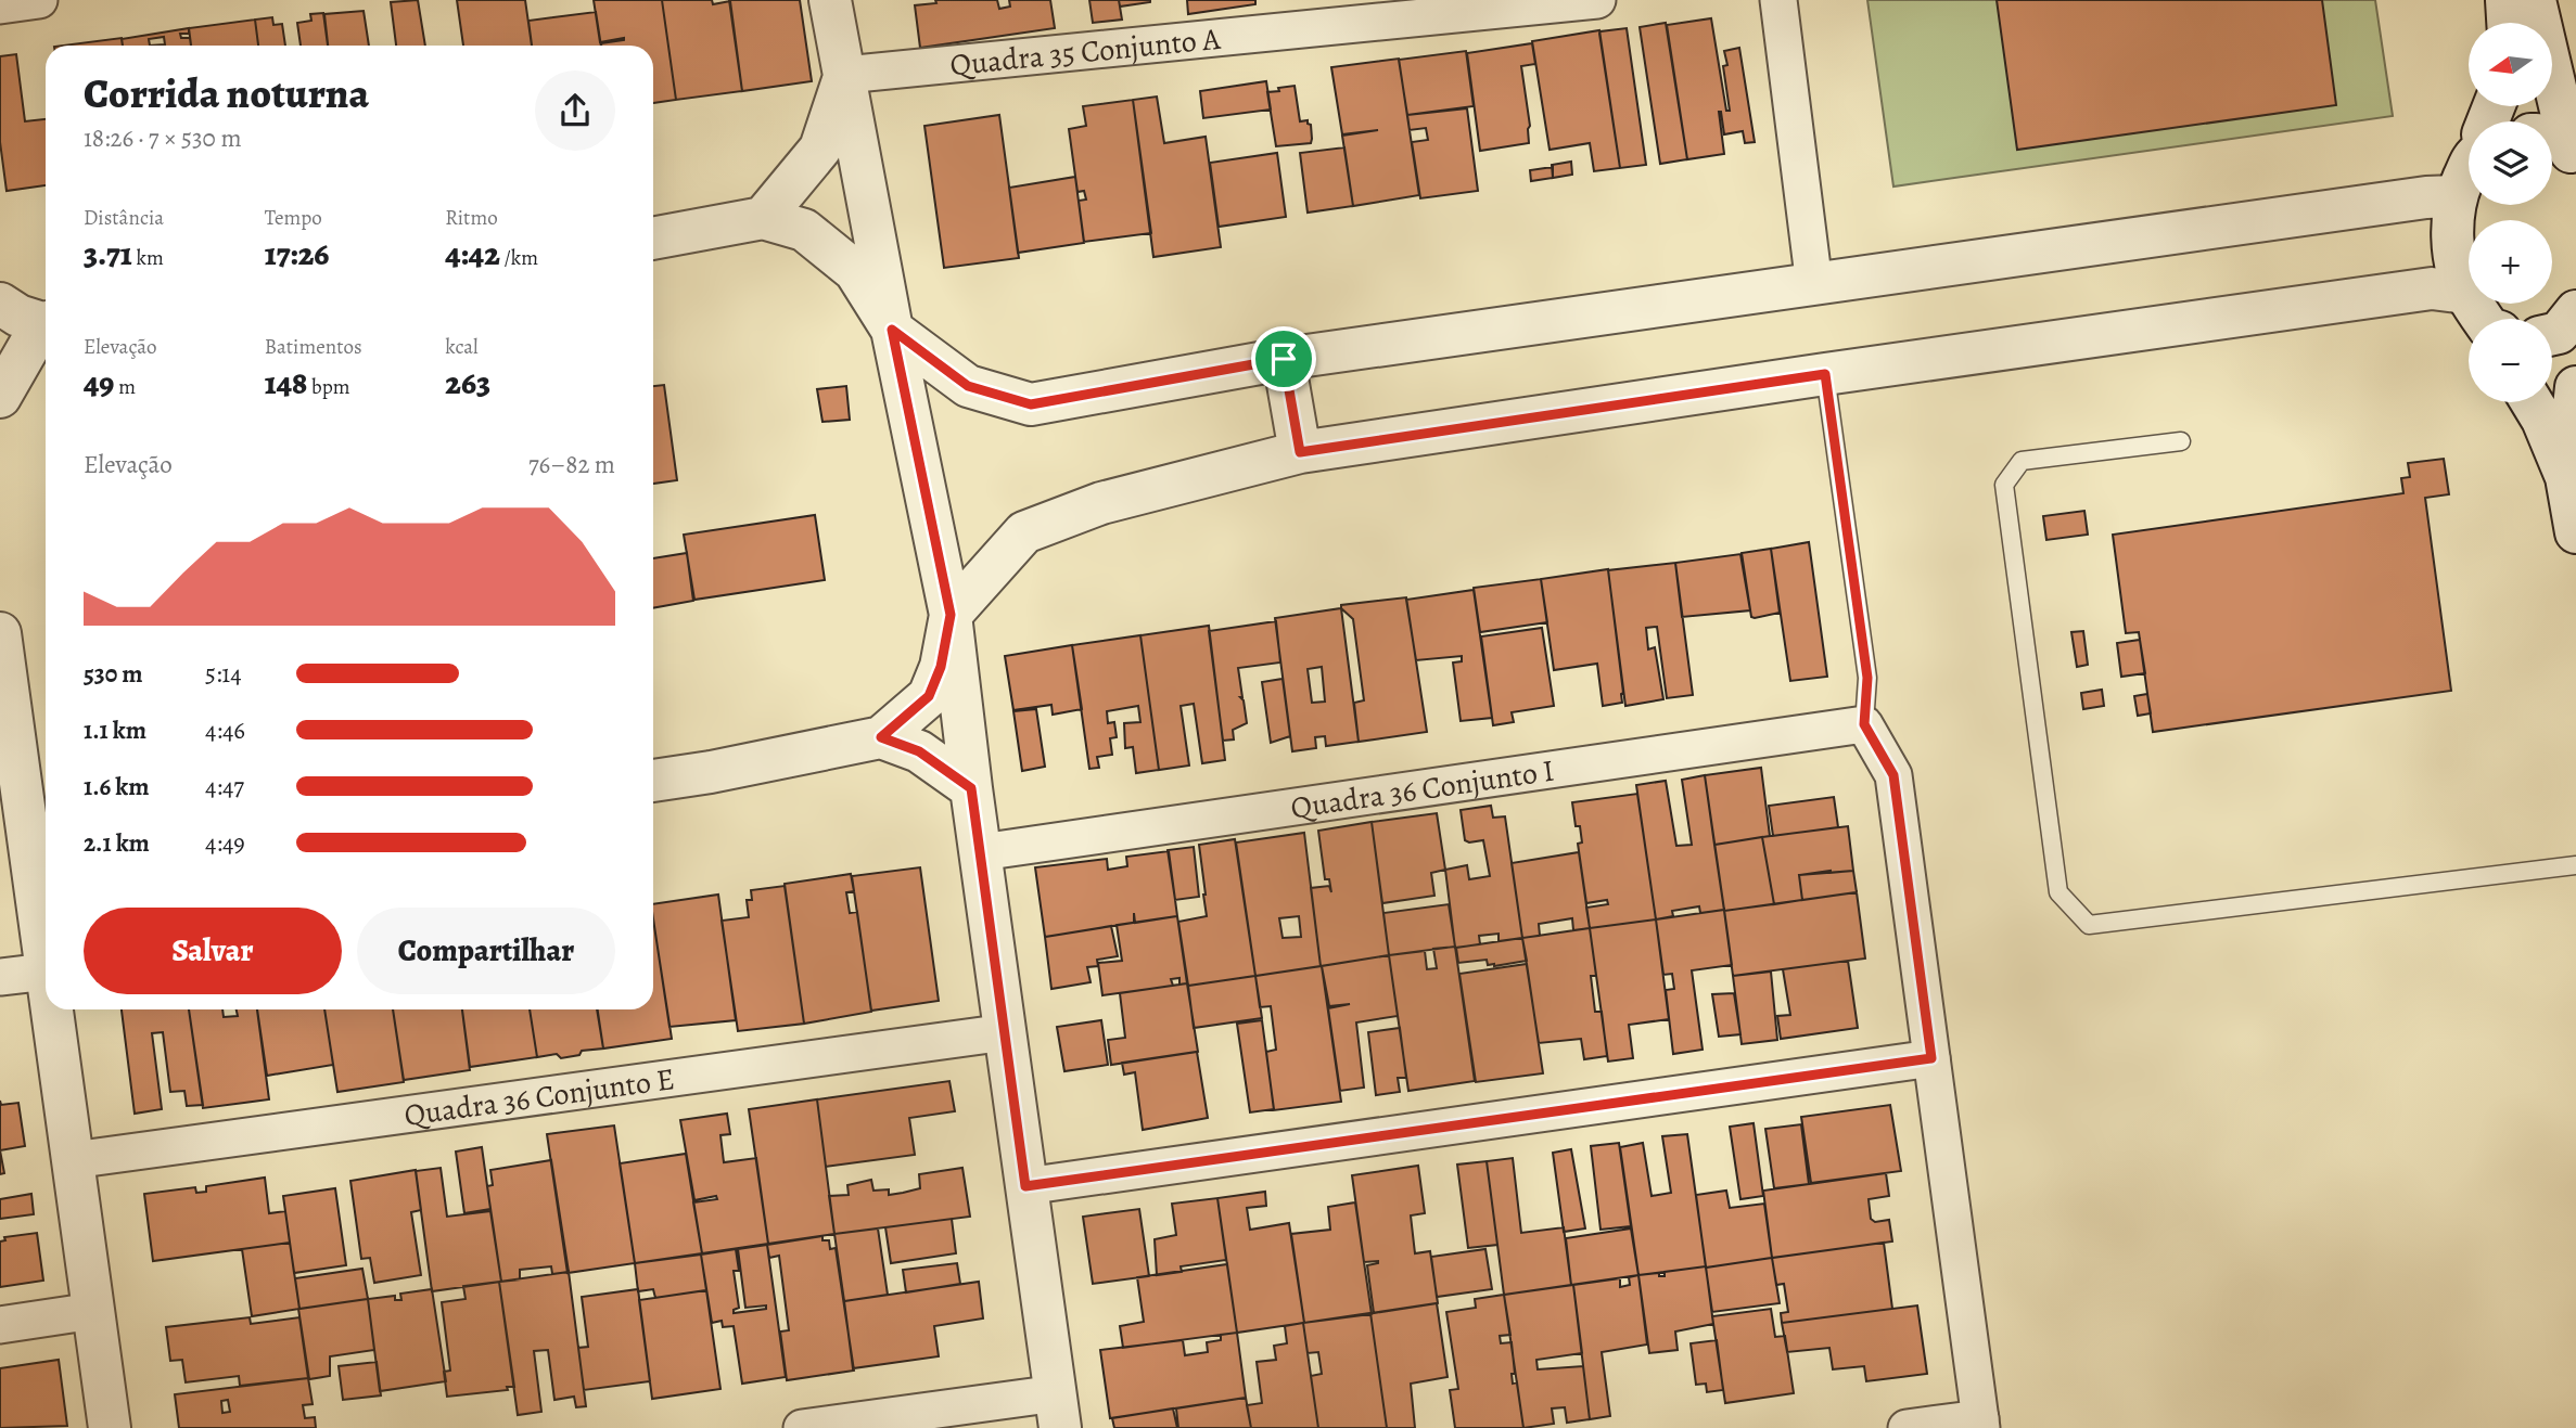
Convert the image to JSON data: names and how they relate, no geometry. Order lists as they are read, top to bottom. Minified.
{"streets":{"street":["Quadra 35 Conjunto A","Quadra 36 Conjunto I","Quadra 36 Conjunto E"]},"north":"left","page":{"map_buttons":["+","−"],"heading":["Corrida noturna","18:26 · 7 × 530 m"],"stats":[["Distância","3.71 km"],["Tempo","17:26"],["Ritmo","4:42 /km"],["Elevação","49 m"],["Batimentos","148 bpm"],["kcal","263"]],"chart":["Elevação","76–82 m"],"list":[{"name":"530 m","note":"5:14"},{"name":"1.1 km","note":"4:46"},{"name":"1.6 km","note":"4:47"},{"name":"2.1 km","note":"4:49"}],"buttons":["Salvar","Compartilhar"]}}
